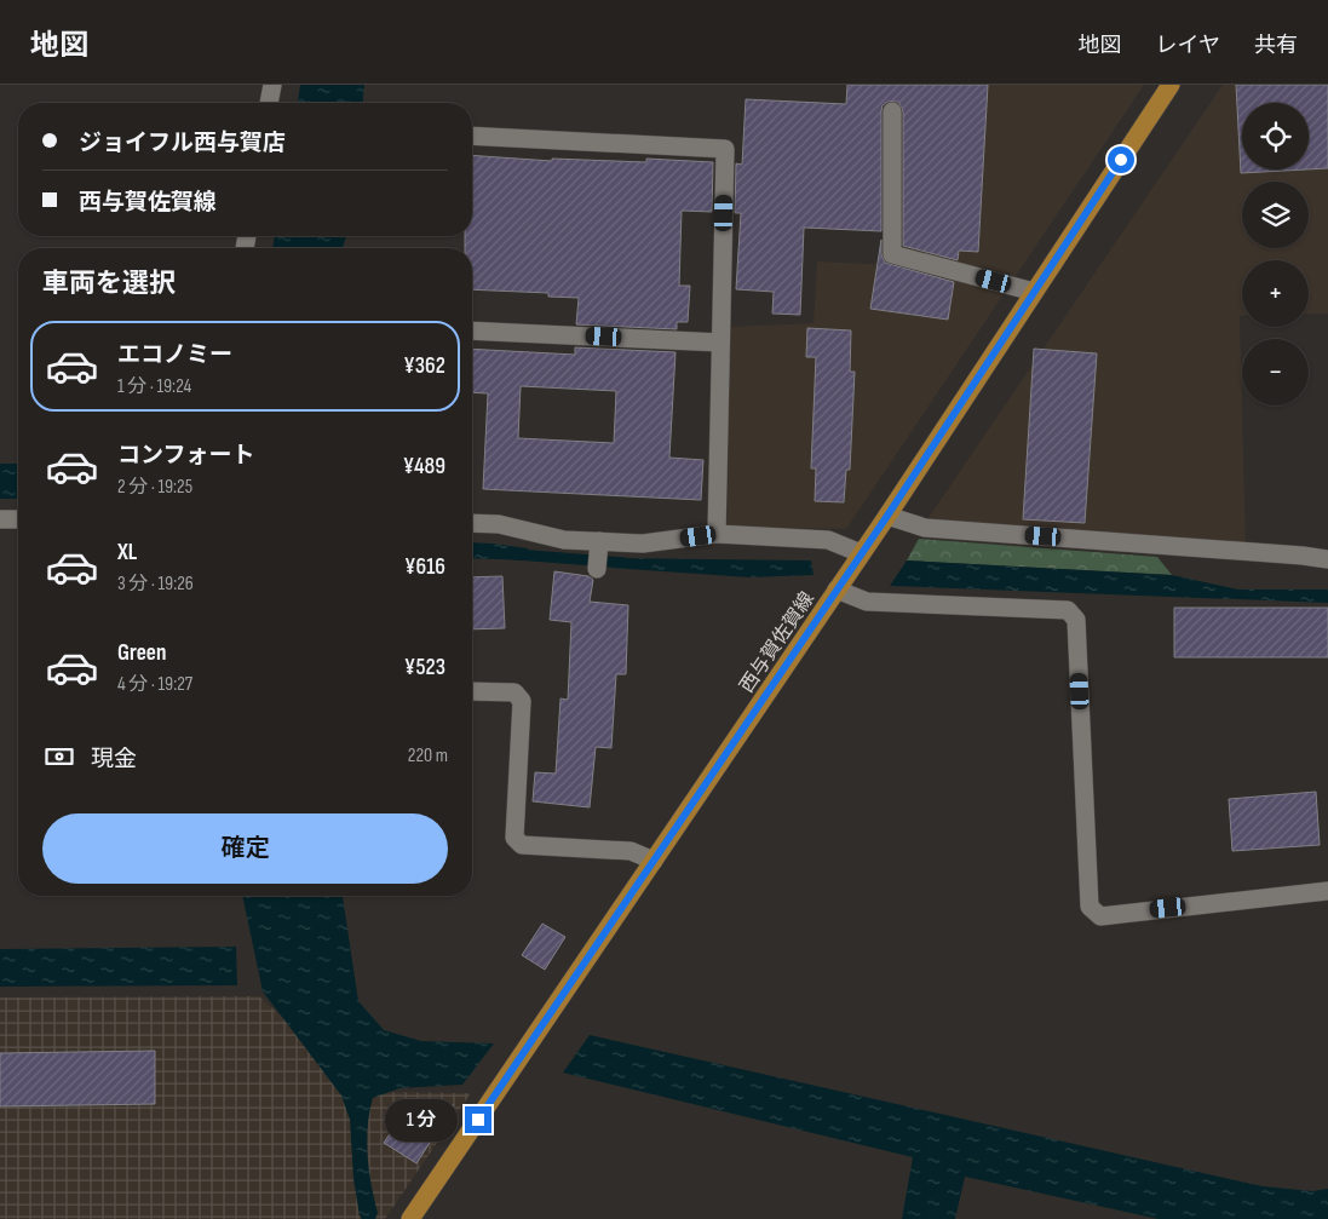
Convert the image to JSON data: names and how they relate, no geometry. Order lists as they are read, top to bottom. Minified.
{"streets":{"main road":["西与賀佐賀線"]},"page":{"header":"地図","nav":["地図","レイヤ","共有"],"map_buttons":["+","−"],"banner":["ジョイフル西与賀店","西与賀佐賀線"],"heading":"車両を選択","list":[{"name":"エコノミー","note":"1 分 · 19:24","value":"¥362"},{"name":"コンフォート","note":"2 分 · 19:25","value":"¥489"},{"name":"XL","note":"3 分 · 19:26","value":"¥616"},{"name":"Green","note":"4 分 · 19:27","value":"¥523"}],"pay":["現金","220 m"],"buttons":"確定","bubble":"1 分"}}
